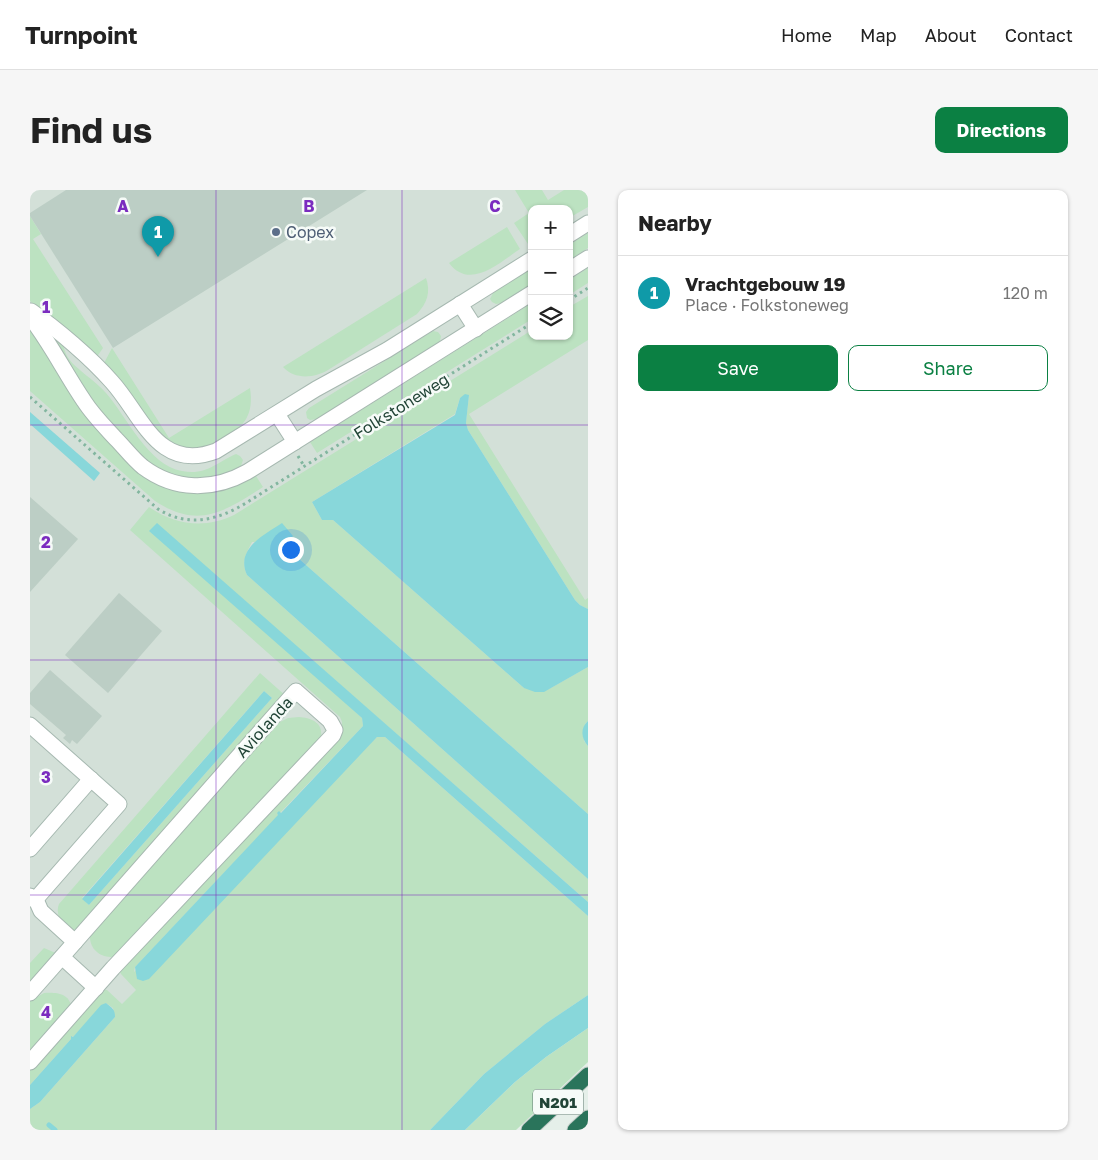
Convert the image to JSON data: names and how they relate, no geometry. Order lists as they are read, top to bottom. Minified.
{"streets":{"highway":["N201"],"street":["Folkstoneweg","Aviolanda"]},"places":["Copex"],"page":{"header":"Turnpoint","nav":["Home","Map","About","Contact"],"buttons":["Directions",["Save","Share"]],"title":"Find us","heading":"Nearby","map_buttons":["+","−"],"pins":"1","list":[{"mark":"1","name":"Vrachtgebouw 19","note":"Place · Folkstoneweg","value":"120 m"}]},"grid":{"columns":["A","B","C"],"rows":["1","2","3","4"]}}
